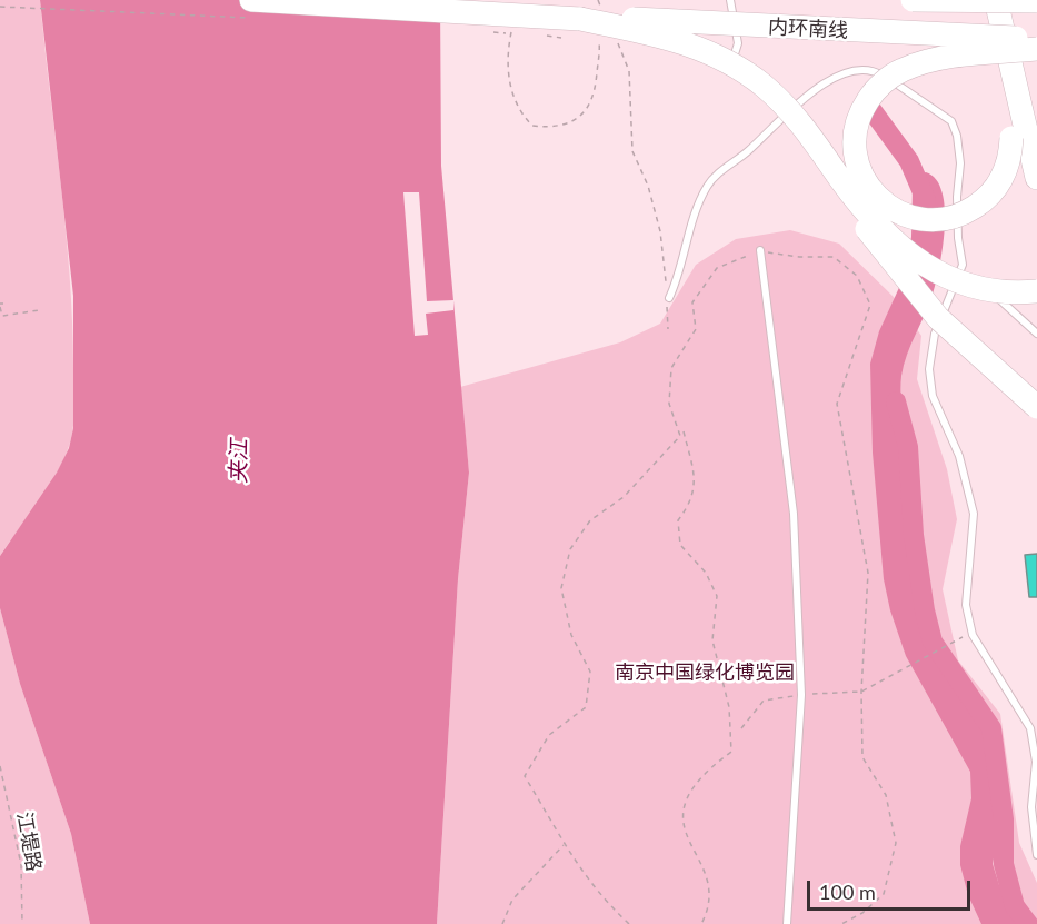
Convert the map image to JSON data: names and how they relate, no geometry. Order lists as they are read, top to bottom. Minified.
{"streets":{"highway":["内环南线"],"path":["江堤路"]},"water":["夹江"],"parks":["南京中国绿化博览园"],"scale_bar":"100 m"}
